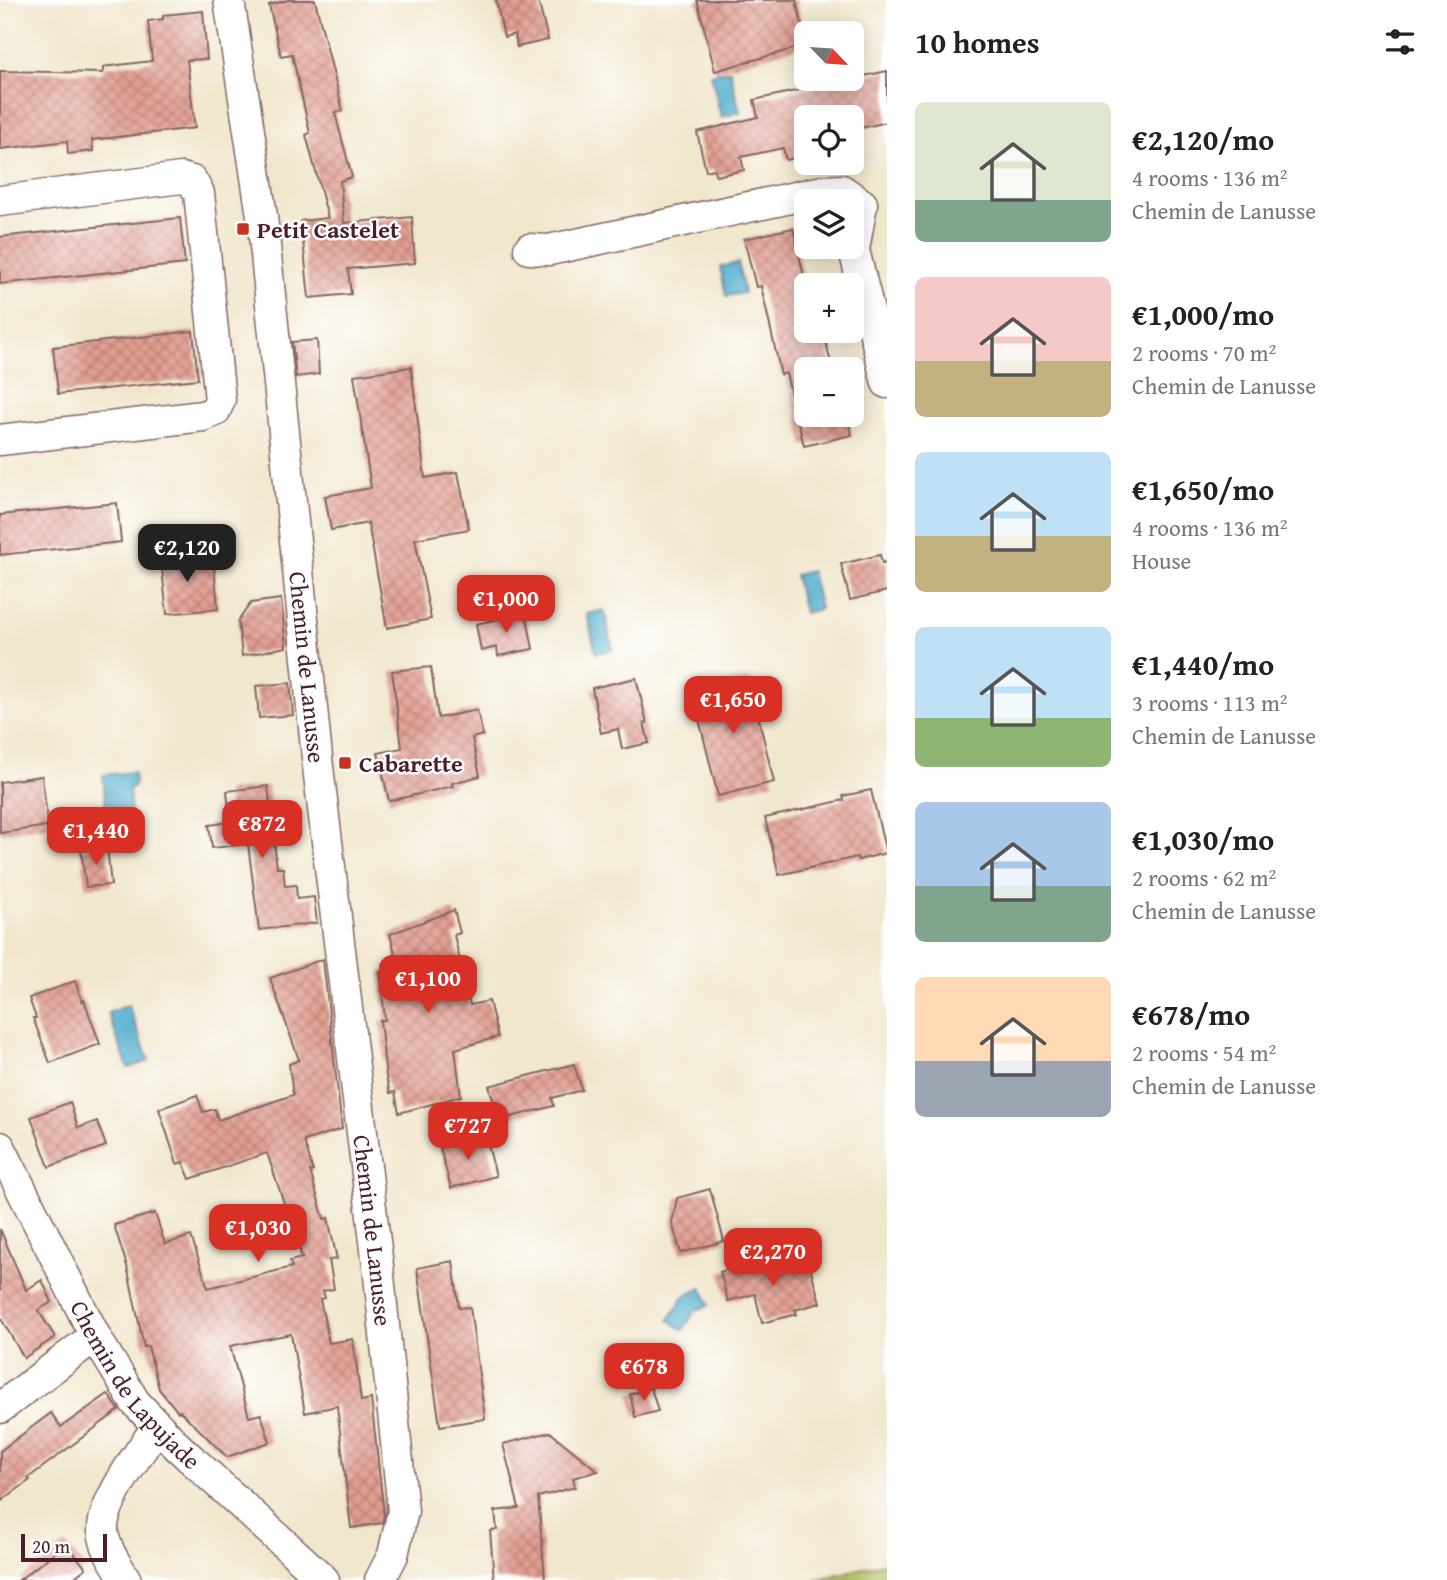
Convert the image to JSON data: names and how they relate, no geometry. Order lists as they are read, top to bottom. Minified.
{"streets":{"street":["Chemin de Lanusse","Chemin de Lapujade"]},"places":{"transit":["Petit Castelet","Cabarette"]},"scale_bar":"20 m","north":"bottom right","page":{"heading":"10 homes","map_buttons":["+","−"],"list":[{"name":"€2,120/mo","note":"4 rooms · 136 m² · Chemin de Lanusse"},{"name":"€1,000/mo","note":"2 rooms · 70 m² · Chemin de Lanusse"},{"name":"€1,650/mo","note":"4 rooms · 136 m² · House"},{"name":"€1,440/mo","note":"3 rooms · 113 m² · Chemin de Lanusse"},{"name":"€1,030/mo","note":"2 rooms · 62 m² · Chemin de Lanusse"},{"name":"€678/mo","note":"2 rooms · 54 m² · Chemin de Lanusse"}],"price":["€2,120","€1,000","€1,650","€872","€1,440","€1,100","€727","€1,030","€2,270","€678"],"scale":"20 m"}}
